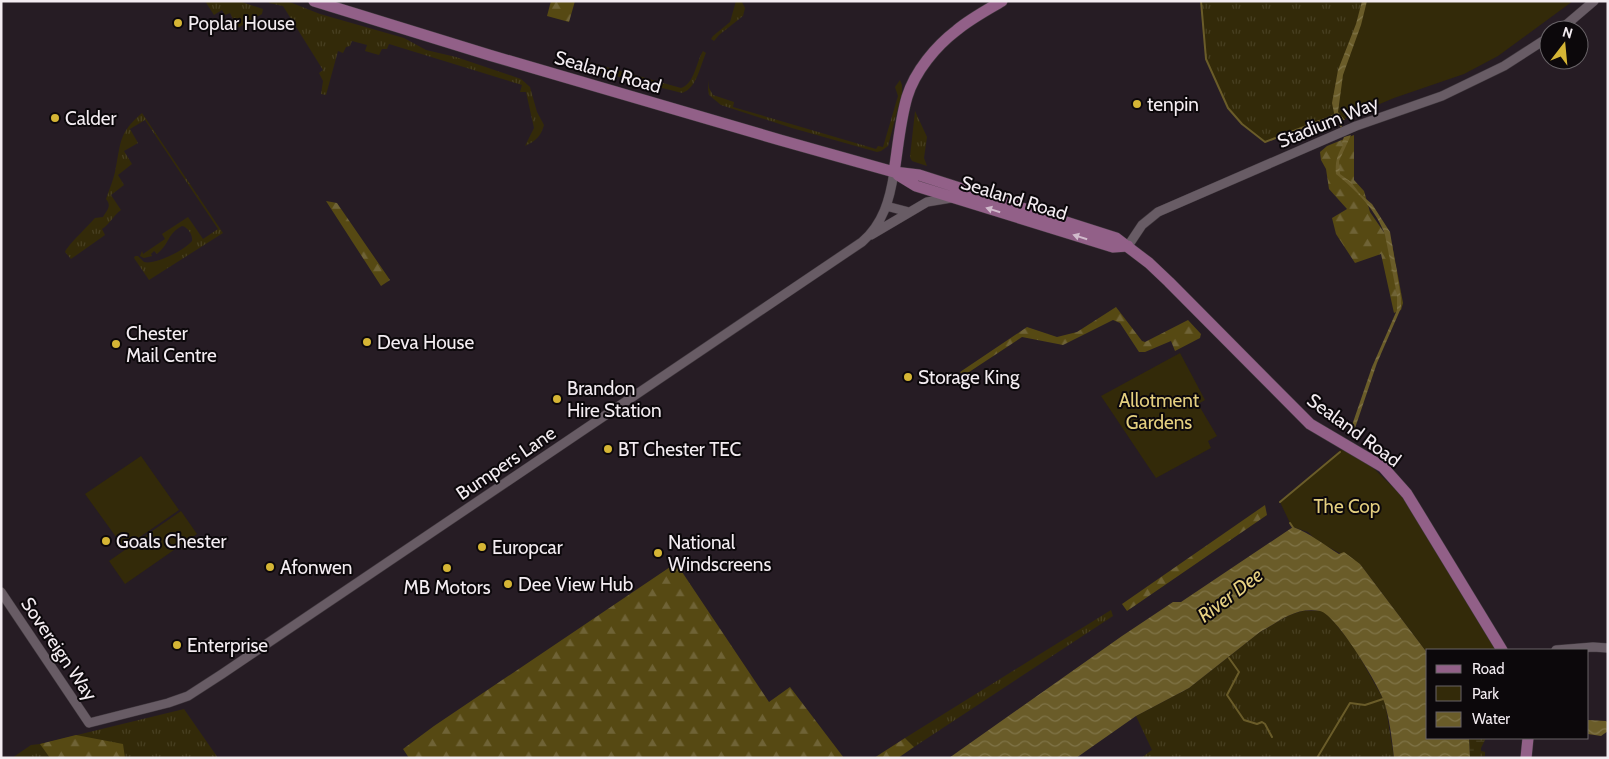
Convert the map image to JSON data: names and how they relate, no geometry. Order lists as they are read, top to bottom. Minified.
{"streets":{"main road":["Sealand Road"],"street":["Stadium Way","Bumpers Lane","Sovereign Way"]},"crossings":[["Sealand Road","Stadium Way"],["Sealand Road","Bumpers Lane"],["Bumpers Lane","Sovereign Way"]],"water":["River Dee"],"parks":["Allotment Gardens","The Cop"],"places":["Poplar House","tenpin","Calder","Deva House","Chester Mail Centre","Storage King","Brandon Hire Station","BT Chester TEC","Goals Chester","Europcar","National Windscreens","Afonwen","MB Motors","Dee View Hub","Enterprise"],"legend":["Road","Park","Water"],"north":"top"}
